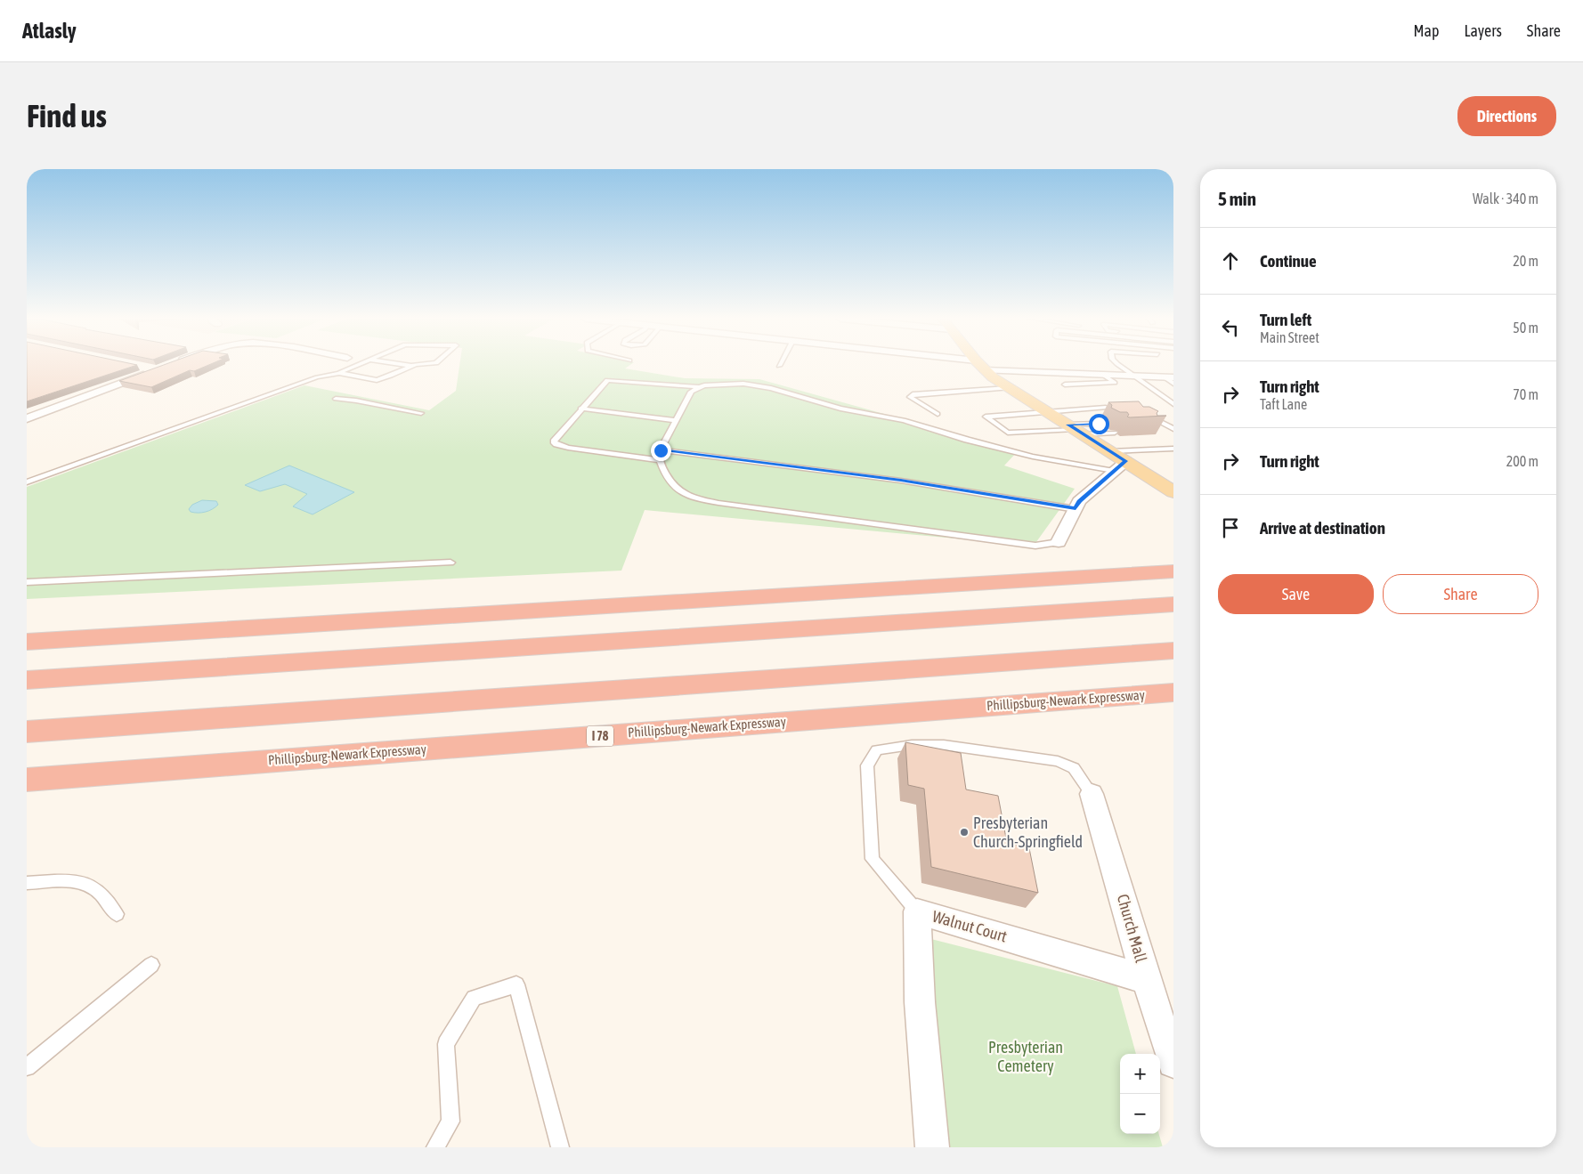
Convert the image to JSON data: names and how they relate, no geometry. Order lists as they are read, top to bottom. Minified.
{"streets":{"highway":["Phillipsburg-Newark Expressway","I 78"],"street":["Walnut Court","Church Mall"]},"crossings":[["Walnut Court","Church Mall"]],"parks":["Presbyterian Cemetery"],"places":["Presbyterian Church-Springfield"],"page":{"header":"Atlasly","nav":["Map","Layers","Share"],"buttons":["Directions",["Save","Share"]],"title":"Find us","heading":["5 min","Walk · 340 m"],"list":[["Continue","20 m"],["Turn left","Main Street","50 m"],["Turn right","Taft Lane","70 m"],["Turn right","200 m"],"Arrive at destination"],"map_buttons":["+","−"]}}
